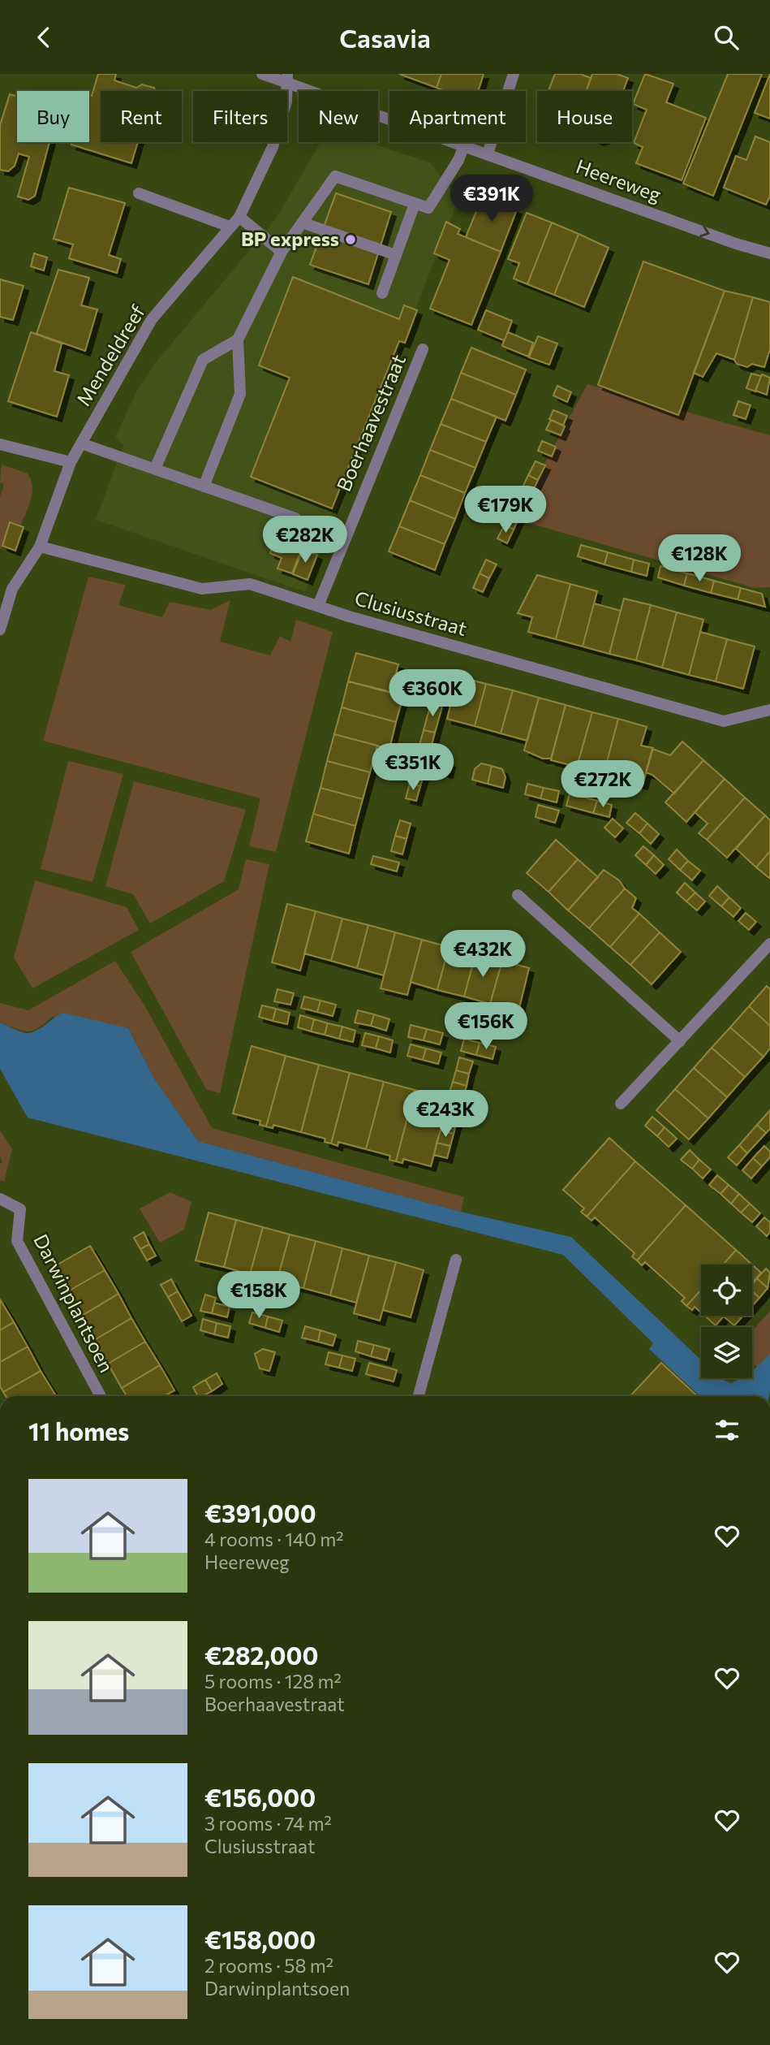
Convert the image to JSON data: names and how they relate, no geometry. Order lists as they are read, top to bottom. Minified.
{"streets":{"street":["Heereweg","Mendeldreef","Boerhaavestraat","Clusiusstraat","Darwinplantsoen"]},"crossings":[["Heereweg","Mendeldreef"],["Mendeldreef","Clusiusstraat"],["Boerhaavestraat","Clusiusstraat"]],"one_way":["Heereweg"],"places":["BP express"],"page":{"header":"Casavia","chip":["Buy","Rent","Filters","New","Apartment","House"],"price":["€391K","€179K","€282K","€128K","€360K","€351K","€272K","€432K","€156K","€243K","€158K"],"heading":"11 homes","list":[{"name":"€391,000","note":"4 rooms · 140 m² · Heereweg"},{"name":"€282,000","note":"5 rooms · 128 m² · Boerhaavestraat"},{"name":"€156,000","note":"3 rooms · 74 m² · Clusiusstraat"},{"name":"€158,000","note":"2 rooms · 58 m² · Darwinplantsoen"}]}}
